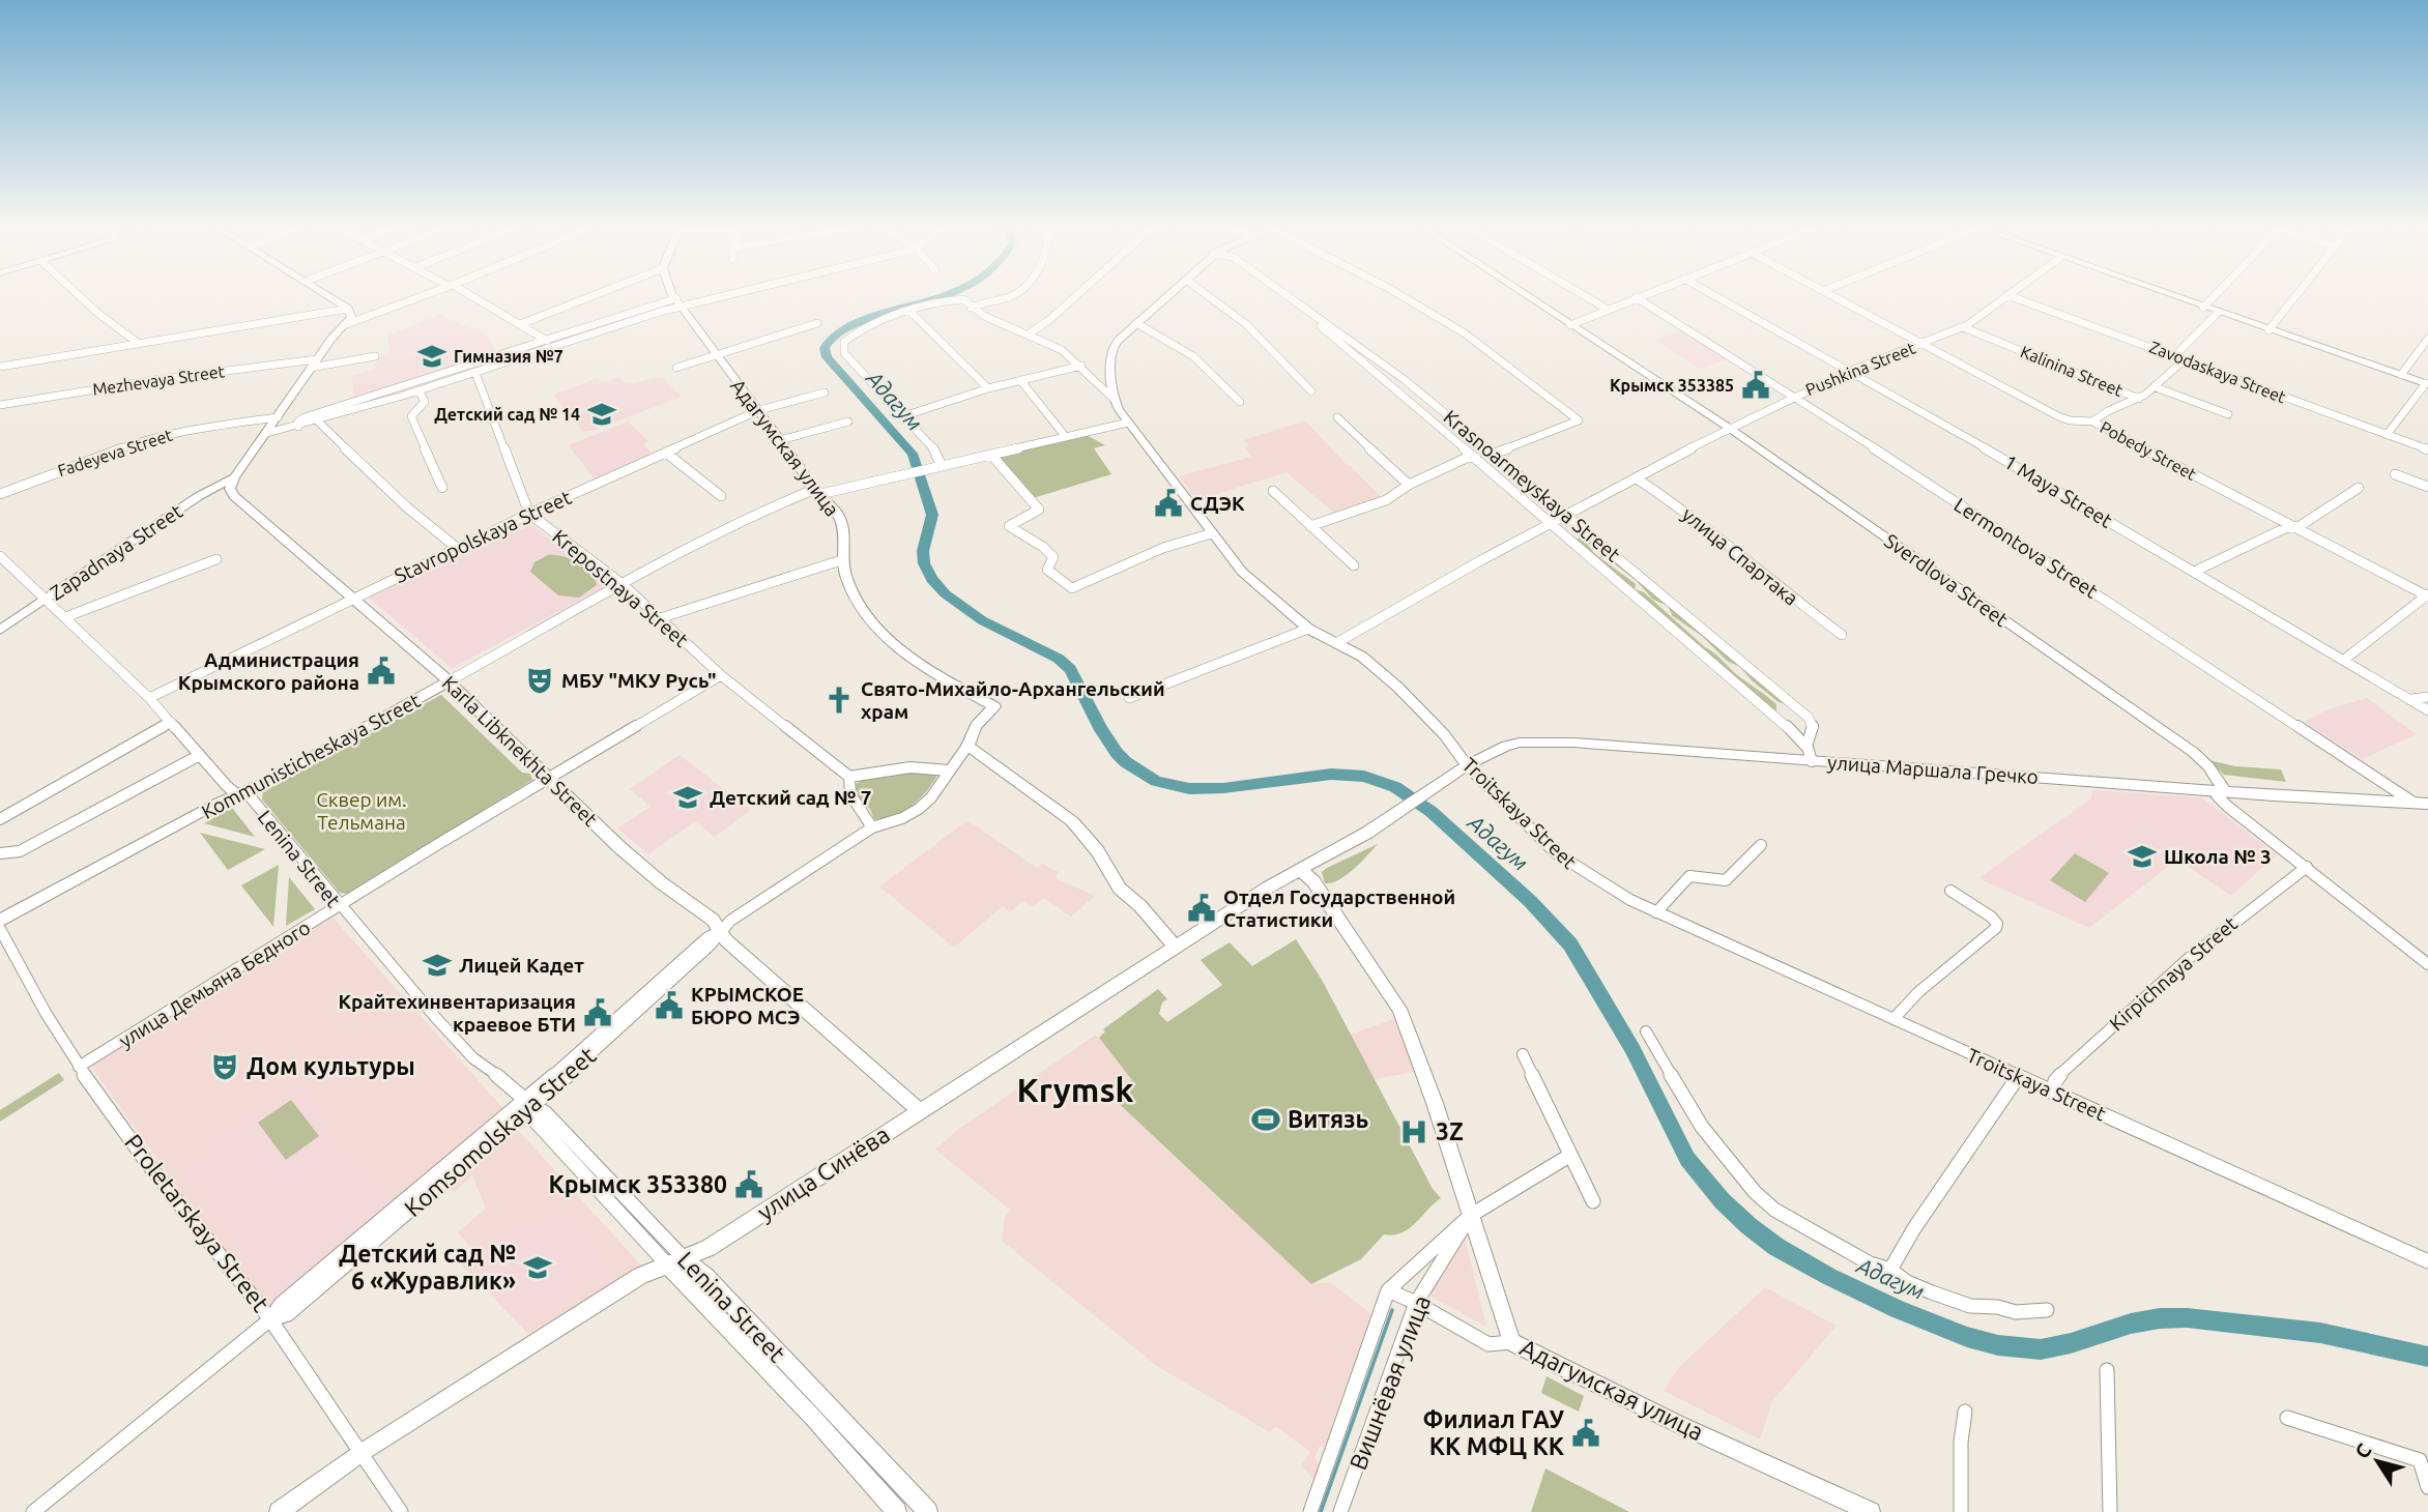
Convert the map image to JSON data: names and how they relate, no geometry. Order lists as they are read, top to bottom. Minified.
{"streets":{"main road":["Адагумская улица","Zapadnaya Street","Sverdlova Street","Karla Libknekhta Street","Kommunisticheskaya Street","улица Маршала Гречко","Troitskaya Street","Lenina Street","Komsomolskaya Street","улица Синёва"],"street":["Pushkina Street","Kalinina Street","Zavodaskaya Street","Mezhevaya Street","Pobedy Street","Fadeyeva Street","Krasnoarmeyskaya Street","1 Maya Street","Stavropolskaya Street","Lermontova Street","улица Спартака","Krepostnaya Street","Kirpichnaya Street","улица Демьяна Бедного","Proletarskaya Street","Вишнёвая улица"]},"crossings":[["Pushkina Street","Kalinina Street"],["Pushkina Street","Pobedy Street"],["Pushkina Street","Krasnoarmeyskaya Street"],["Pushkina Street","1 Maya Street"],["Pushkina Street","Lermontova Street"],["Pushkina Street","улица Спартака"],["Pushkina Street","Sverdlova Street"],["Pushkina Street","Troitskaya Street"],["Адагумская улица","Stavropolskaya Street"],["Адагумская улица","Kommunisticheskaya Street"],["Адагумская улица","Komsomolskaya Street"],["Адагумская улица","улица Синёва"],["Адагумская улица","Вишнёвая улица"],["Krasnoarmeyskaya Street","улица Маршала Гречко"],["Stavropolskaya Street","Krepostnaya Street"],["Stavropolskaya Street","Karla Libknekhta Street"],["Stavropolskaya Street","Lenina Street"],["Lermontova Street","улица Маршала Гречко"],["Zapadnaya Street","Karla Libknekhta Street"],["Zapadnaya Street","Lenina Street"],["Sverdlova Street","улица Маршала Гречко"],["Sverdlova Street","Kirpichnaya Street"],["Krepostnaya Street","Kommunisticheskaya Street"],["Krepostnaya Street","улица Демьяна Бедного"],["Karla Libknekhta Street","Kommunisticheskaya Street"],["Karla Libknekhta Street","улица Демьяна Бедного"],["Karla Libknekhta Street","Komsomolskaya Street"],["Karla Libknekhta Street","улица Синёва"],["Kommunisticheskaya Street","Troitskaya Street"],["Kommunisticheskaya Street","Lenina Street"],["улица Маршала Гречко","Troitskaya Street"],["улица Маршала Гречко","улица Синёва"],["Troitskaya Street","Kirpichnaya Street"],["Lenina Street","улица Демьяна Бедного"],["Lenina Street","Komsomolskaya Street"],["Lenina Street","улица Синёва"],["улица Демьяна Бедного","Proletarskaya Street"],["Komsomolskaya Street","Proletarskaya Street"],["улица Синёва","Proletarskaya Street"]],"districts":["Krymsk"],"water":["Адагум"],"parks":["Сквер им. Тельмана"],"places":{"school or university":["Гимназия №7","Детский сад № 14","Детский сад № 7","Школа № 3","Лицей Кадет","Детский сад № 6 «Журавлик»"],"public building":["Крымск 353385","СДЭК","Администрация Крымского района","Отдел Государственной Статистики","КРЫМСКОЕ БЮРО МСЭ","Крайтехинвентаризация краевое БТИ","Крымск 353380","Филиал ГАУ КК МФЦ КК"],"theatre":["МБУ \"МКУ Русь\"","Дом культуры"],"church":["Свято-Михайло-Архангельский храм"],"sports":["Витязь"],"hospital":["3Z"]},"north":"top left"}
